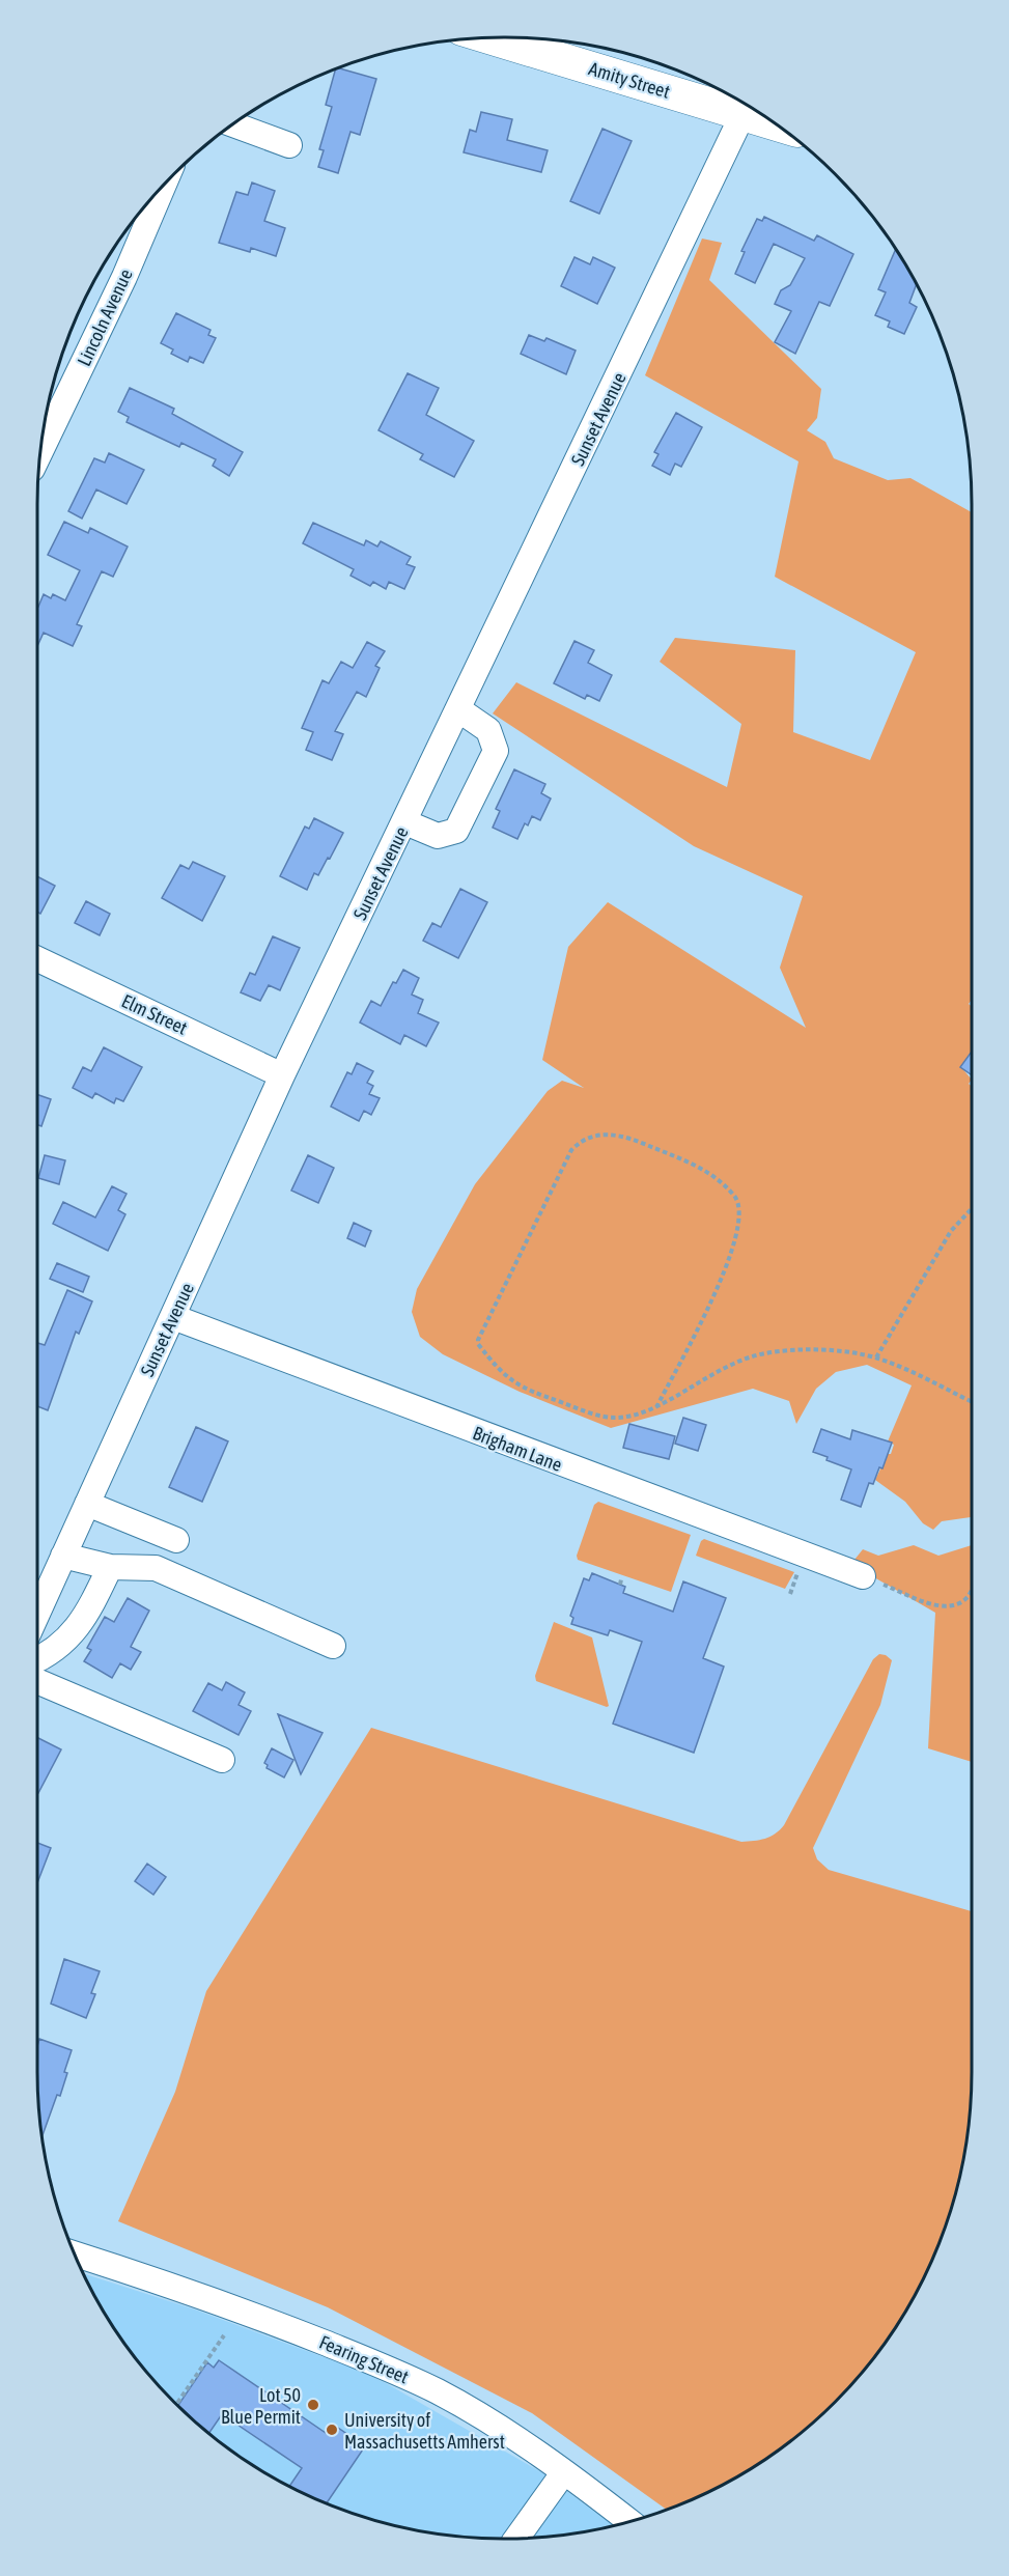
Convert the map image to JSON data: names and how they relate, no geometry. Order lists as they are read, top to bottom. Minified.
{"streets":{"main road":["Amity Street"],"street":["Lincoln Avenue","Sunset Avenue","Elm Street","Brigham Lane","Fearing Street"]},"crossings":[["Amity Street","Sunset Avenue"],["Sunset Avenue","Elm Street"],["Sunset Avenue","Brigham Lane"]],"places":["Lot 50 Blue Permit","University of Massachusetts Amherst"]}
